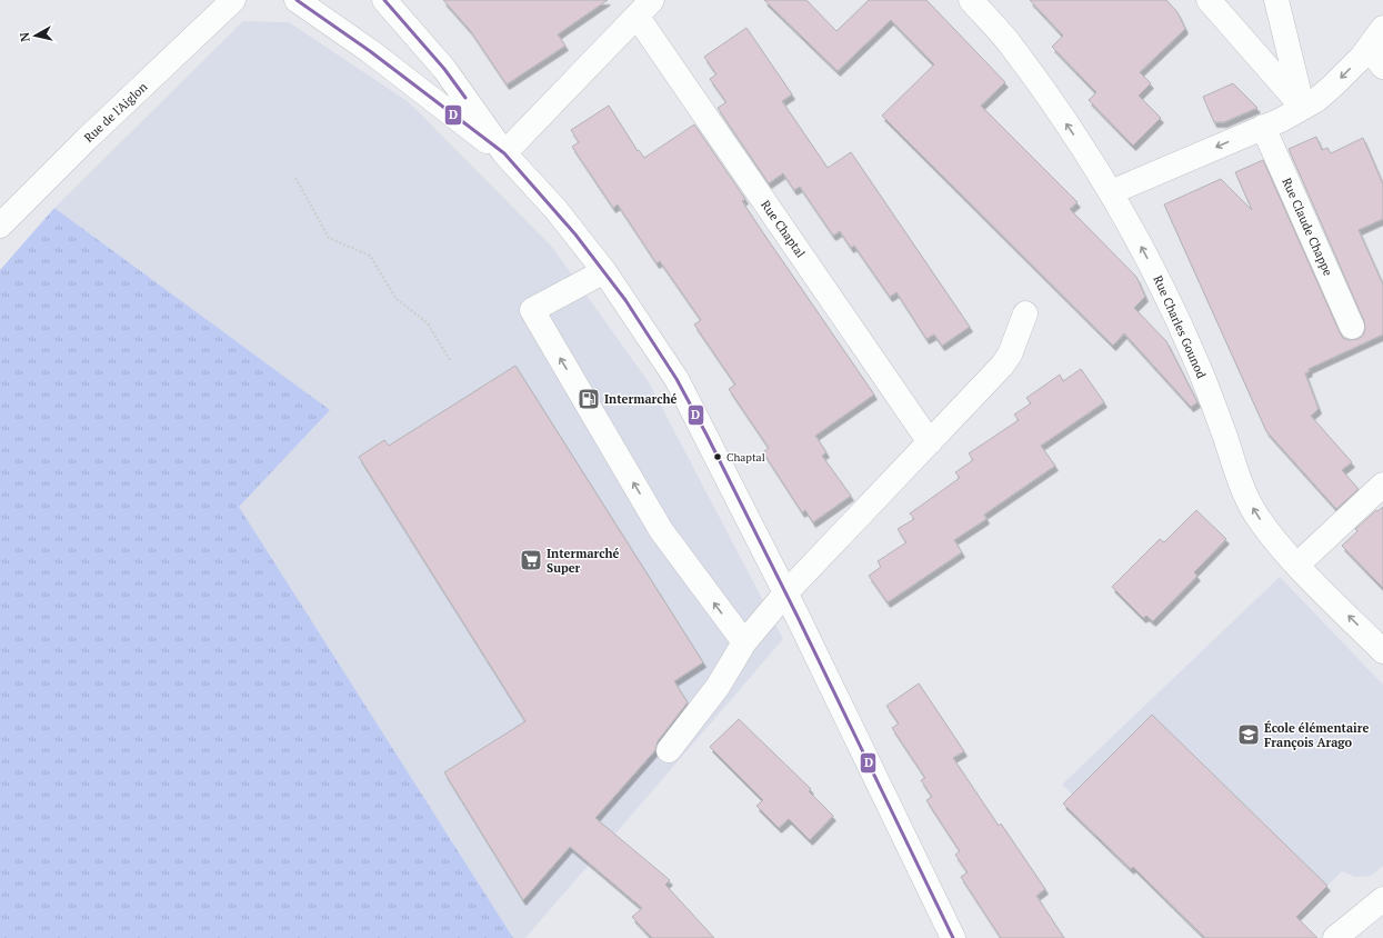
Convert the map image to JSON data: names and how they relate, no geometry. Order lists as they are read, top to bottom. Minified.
{"streets":{"street":["Rue de l'Aiglon","Rue Claude Chappe","Rue Chaptal","Rue Charles Gounod"]},"one_way":["Rue Charles Gounod"],"places":{"fuel station":["Intermarché"],"other":["Chaptal"],"supermarket":["Intermarché Super"],"school or university":["École élémentaire François Arago"]},"lines":["transit line D"],"north":"left"}
